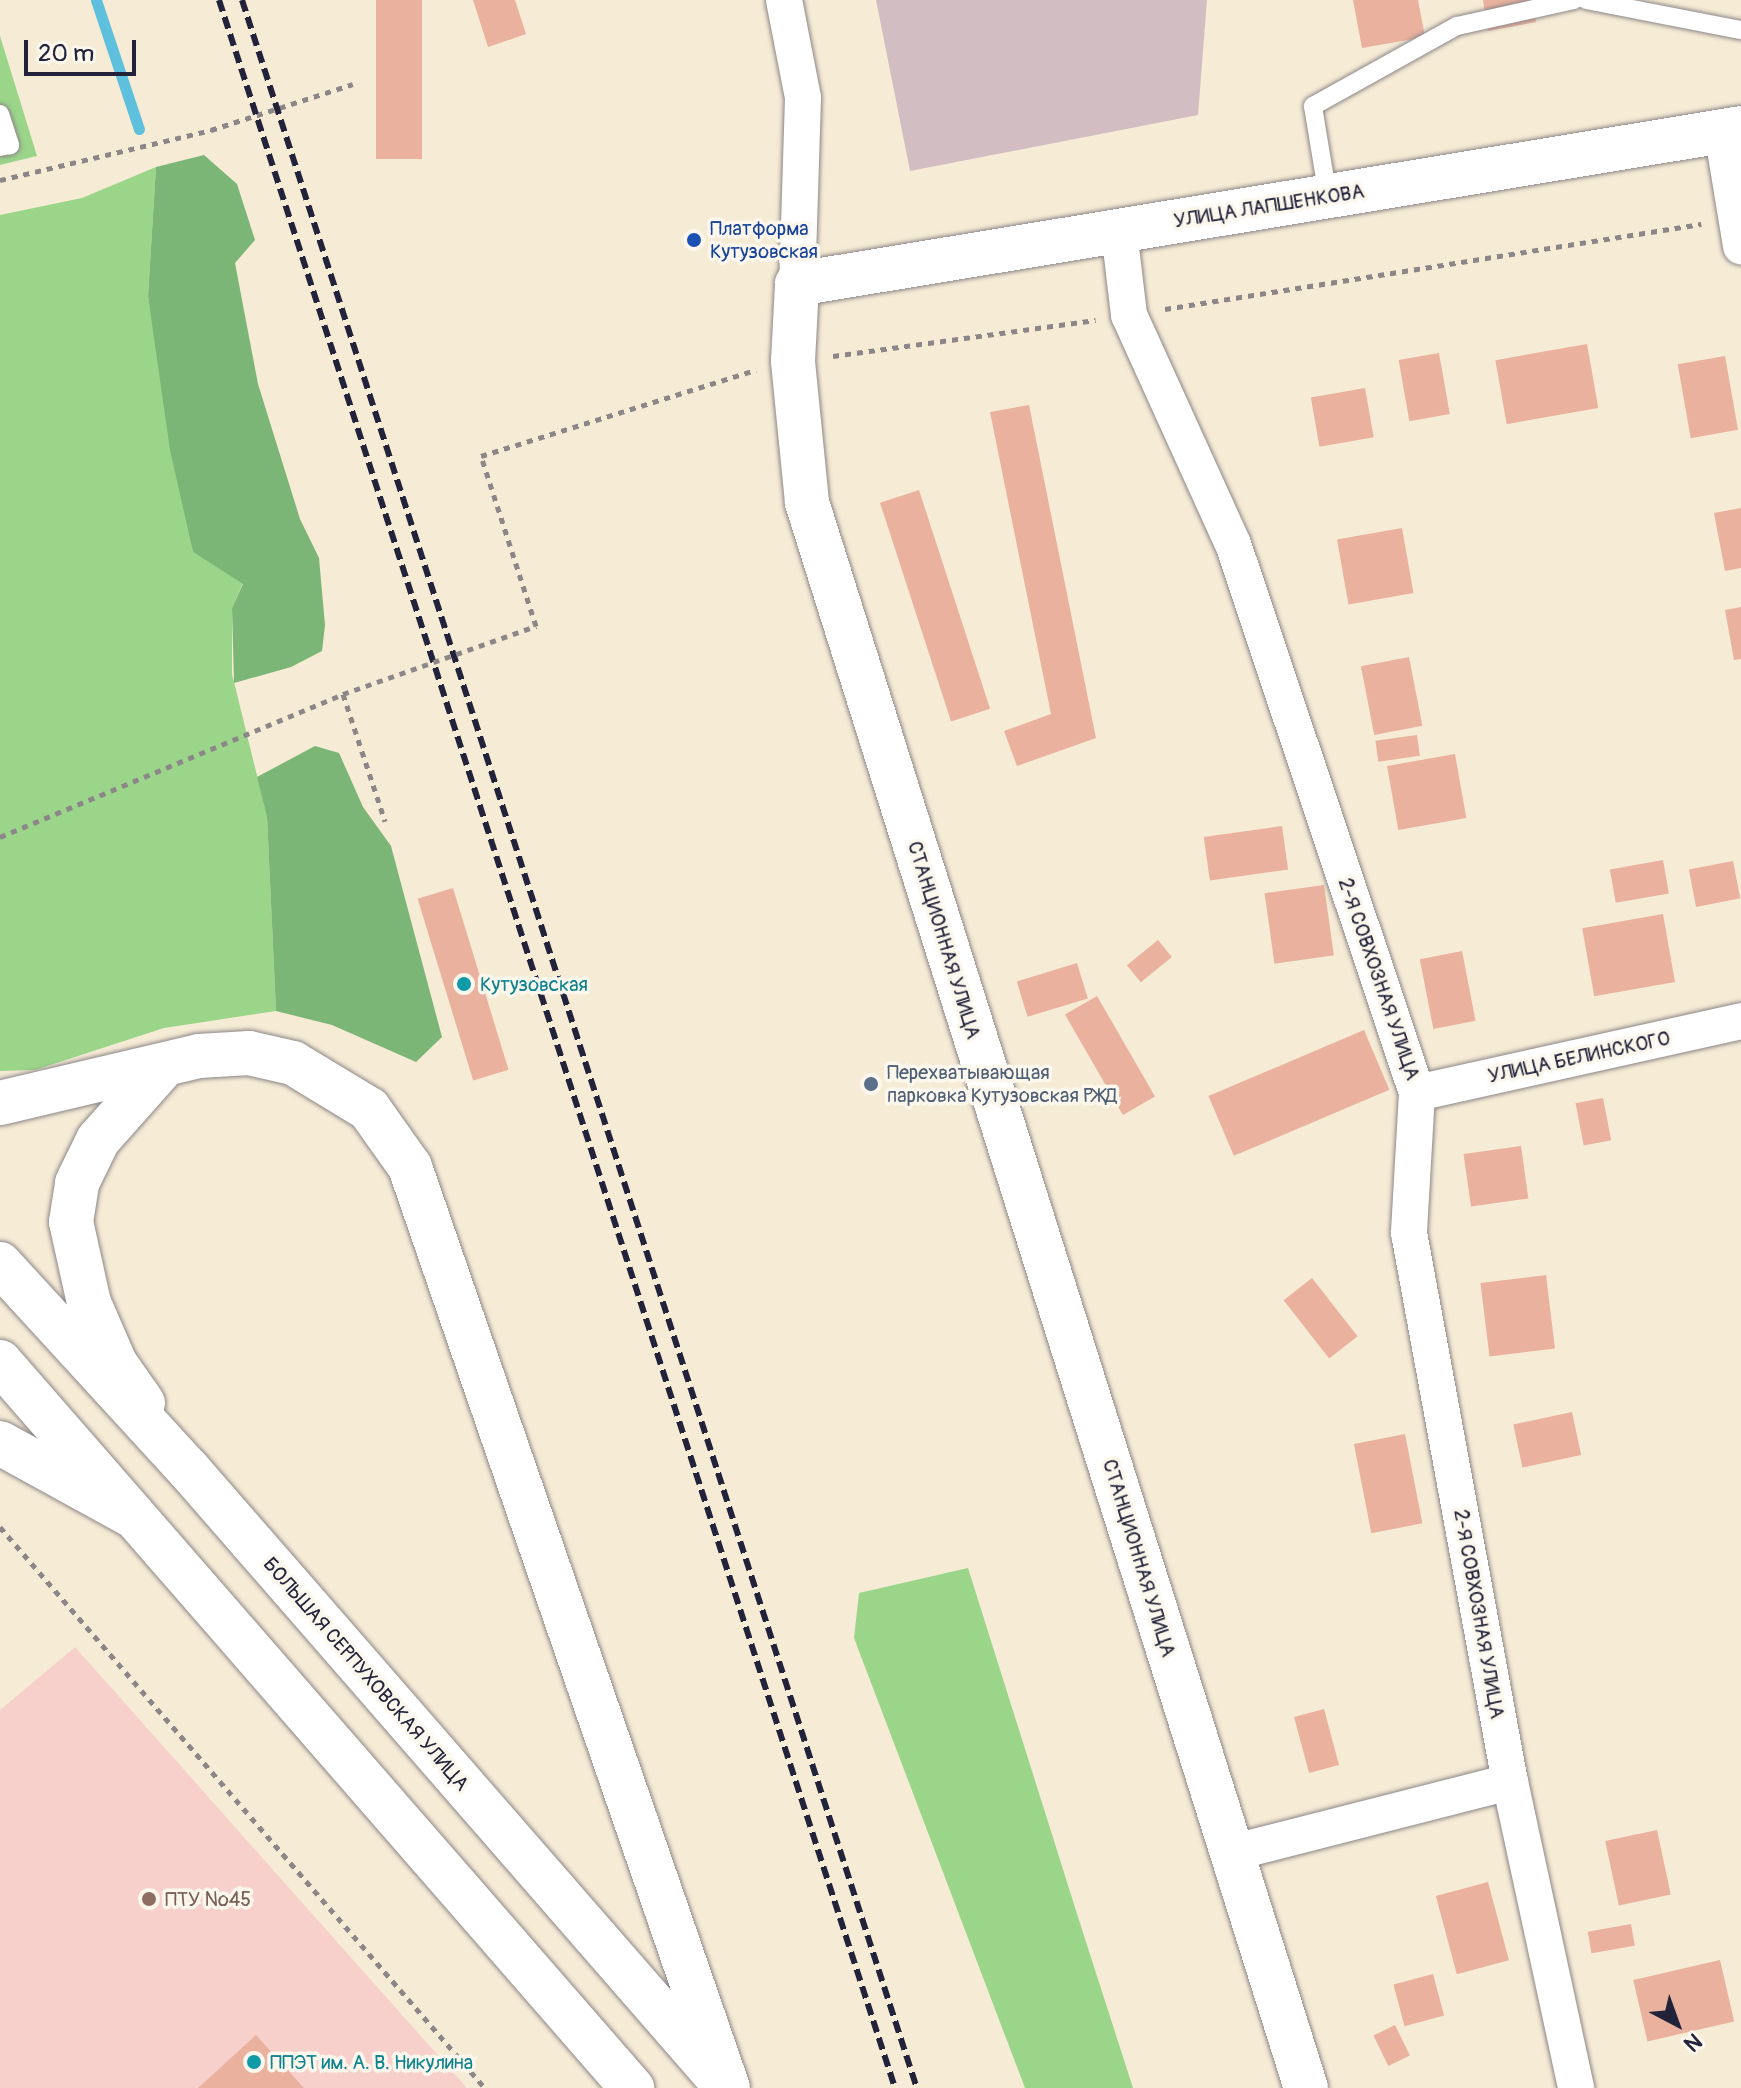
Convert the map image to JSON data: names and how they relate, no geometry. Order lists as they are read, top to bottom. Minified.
{"streets":{"street":["УЛИЦА ЛАПШЕНКОВА","СТАНЦИОННАЯ УЛИЦА","2-Я СОВХОЗНАЯ УЛИЦА","УЛИЦА БЕЛИНСКОГО","БОЛЬШАЯ СЕРПУХОВСКАЯ УЛИЦА"]},"crossings":[["УЛИЦА ЛАПШЕНКОВА","СТАНЦИОННАЯ УЛИЦА"],["УЛИЦА ЛАПШЕНКОВА","2-Я СОВХОЗНАЯ УЛИЦА"],["2-Я СОВХОЗНАЯ УЛИЦА","УЛИЦА БЕЛИНСКОГО"]],"places":["Платформа Кутузовская","Кутузовская","Перехватывающая парковка Кутузовская РЖД","ПТУ №45","ППЭТ им. А. В. Никулина"],"scale_bar":"20 m","north":"bottom right"}
